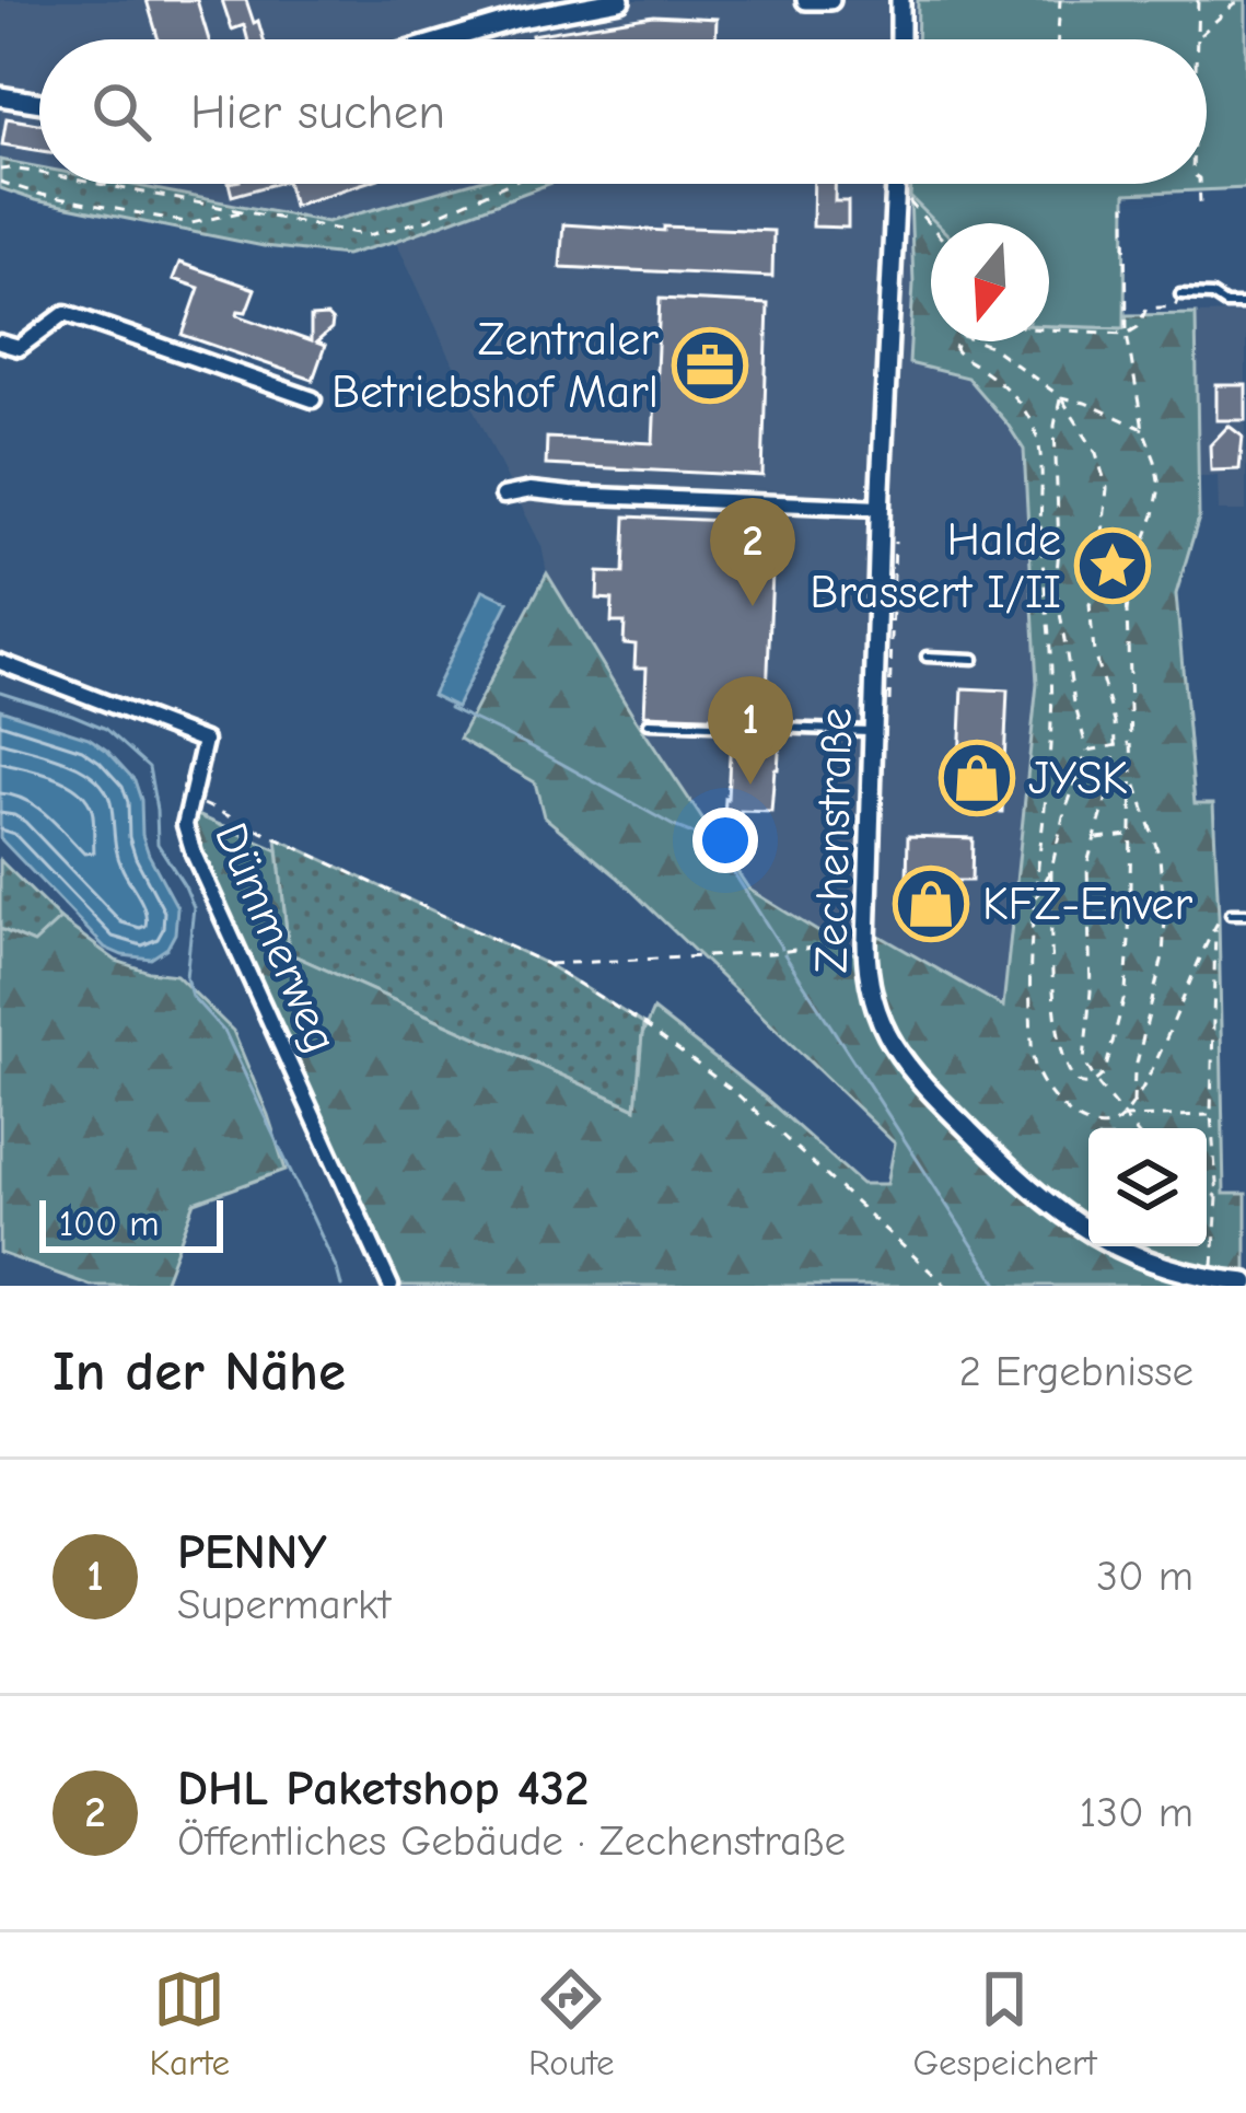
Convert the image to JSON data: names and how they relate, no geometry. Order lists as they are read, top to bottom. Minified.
{"streets":{"street":["Zechenstraße","Dümmerweg"]},"places":{"office":["Zentraler Betriebshof Marl"],"place":["Halde Brassert I/II"],"shop":["JYSK","KFZ-Enver"]},"scale_bar":"100 m","north":"bottom","page":{"search":"Hier suchen","pins":["2","1"],"scale":"100 m","heading":["In der Nähe","2 Ergebnisse"],"list":[{"mark":"1","name":"PENNY","note":"Supermarkt","value":"30 m"},{"mark":"2","name":"DHL Paketshop 432","note":"Öffentliches Gebäude · Zechenstraße","value":"130 m"}],"nav":["Karte","Route","Gespeichert"]}}
